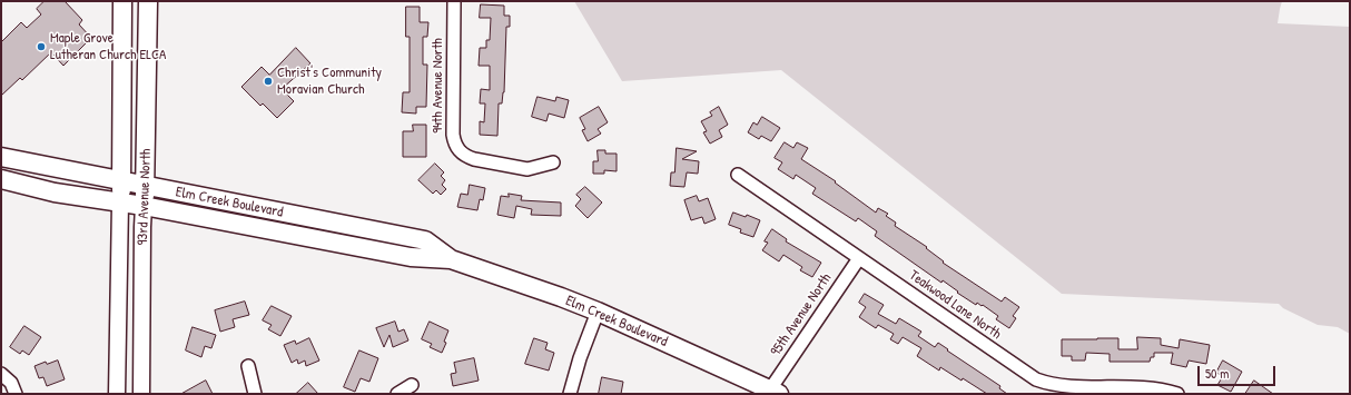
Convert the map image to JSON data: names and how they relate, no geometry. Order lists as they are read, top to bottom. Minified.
{"streets":{"main road":["93rd Avenue North","Elm Creek Boulevard"],"street":["94th Avenue North","Teakwood Lane North","95th Avenue North"]},"crossings":[["93rd Avenue North","Elm Creek Boulevard"],["Elm Creek Boulevard","95th Avenue North"],["Teakwood Lane North","95th Avenue North"]],"places":["Maple Grove Lutheran Church ELCA","Christ's Community Moravian Church"],"scale_bar":"50 m"}
